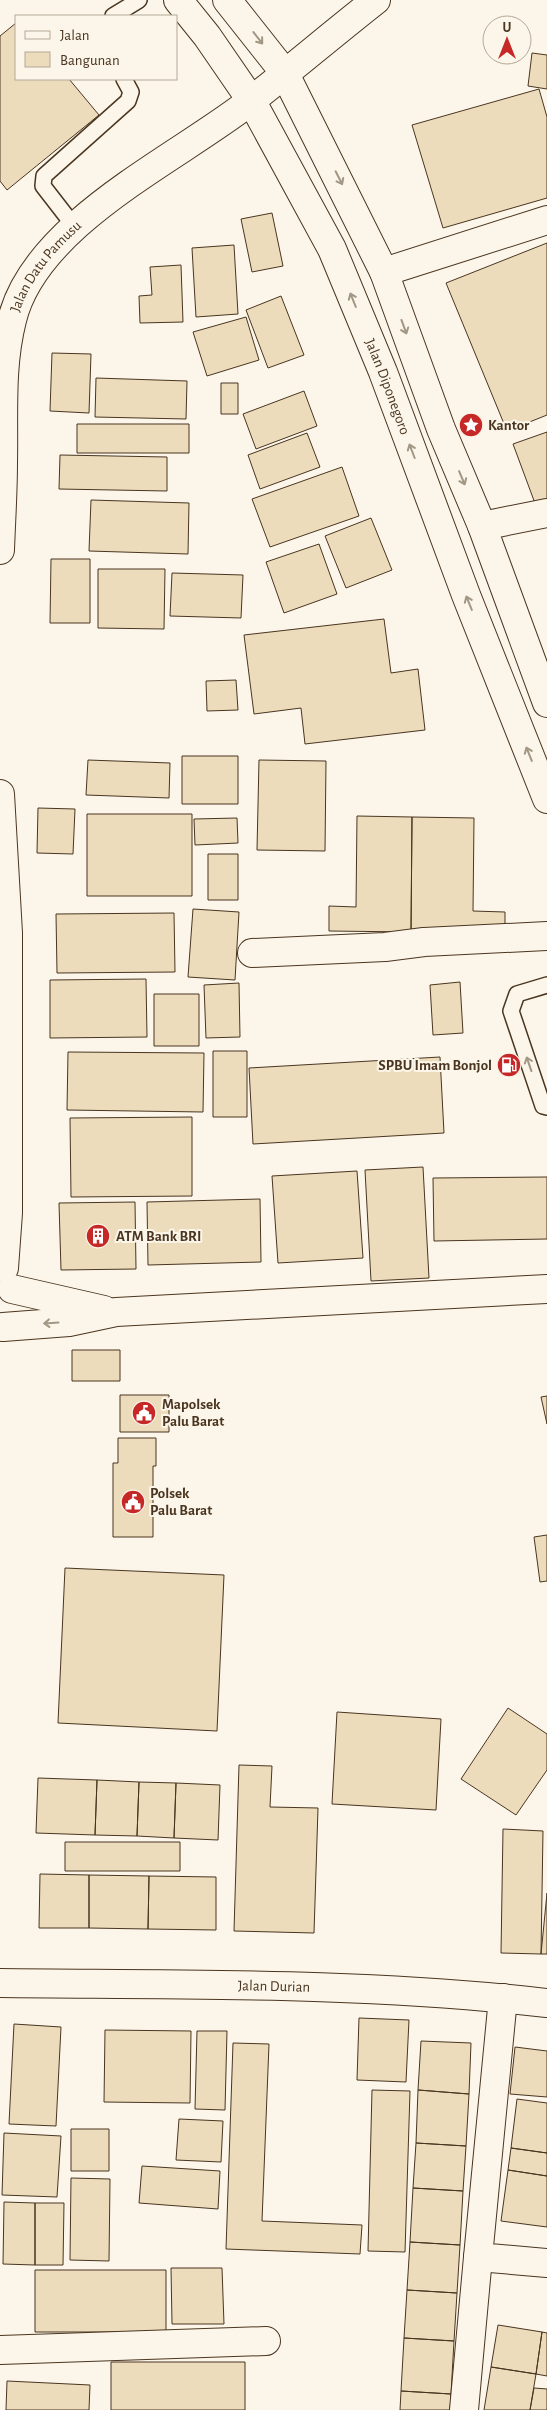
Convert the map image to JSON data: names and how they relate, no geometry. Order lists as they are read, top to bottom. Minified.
{"streets":{"main road":["Jalan Datu Pamusu","Jalan Diponegoro","Jalan Durian"]},"crossings":[["Jalan Datu Pamusu","Jalan Diponegoro"]],"places":{"place":["Kantor"],"fuel station":["SPBU Imam Bonjol"],"building":["ATM Bank BRI"],"public building":["Mapolsek Palu Barat","Polsek Palu Barat"]},"legend":["Jalan","Bangunan"],"north":"top"}
